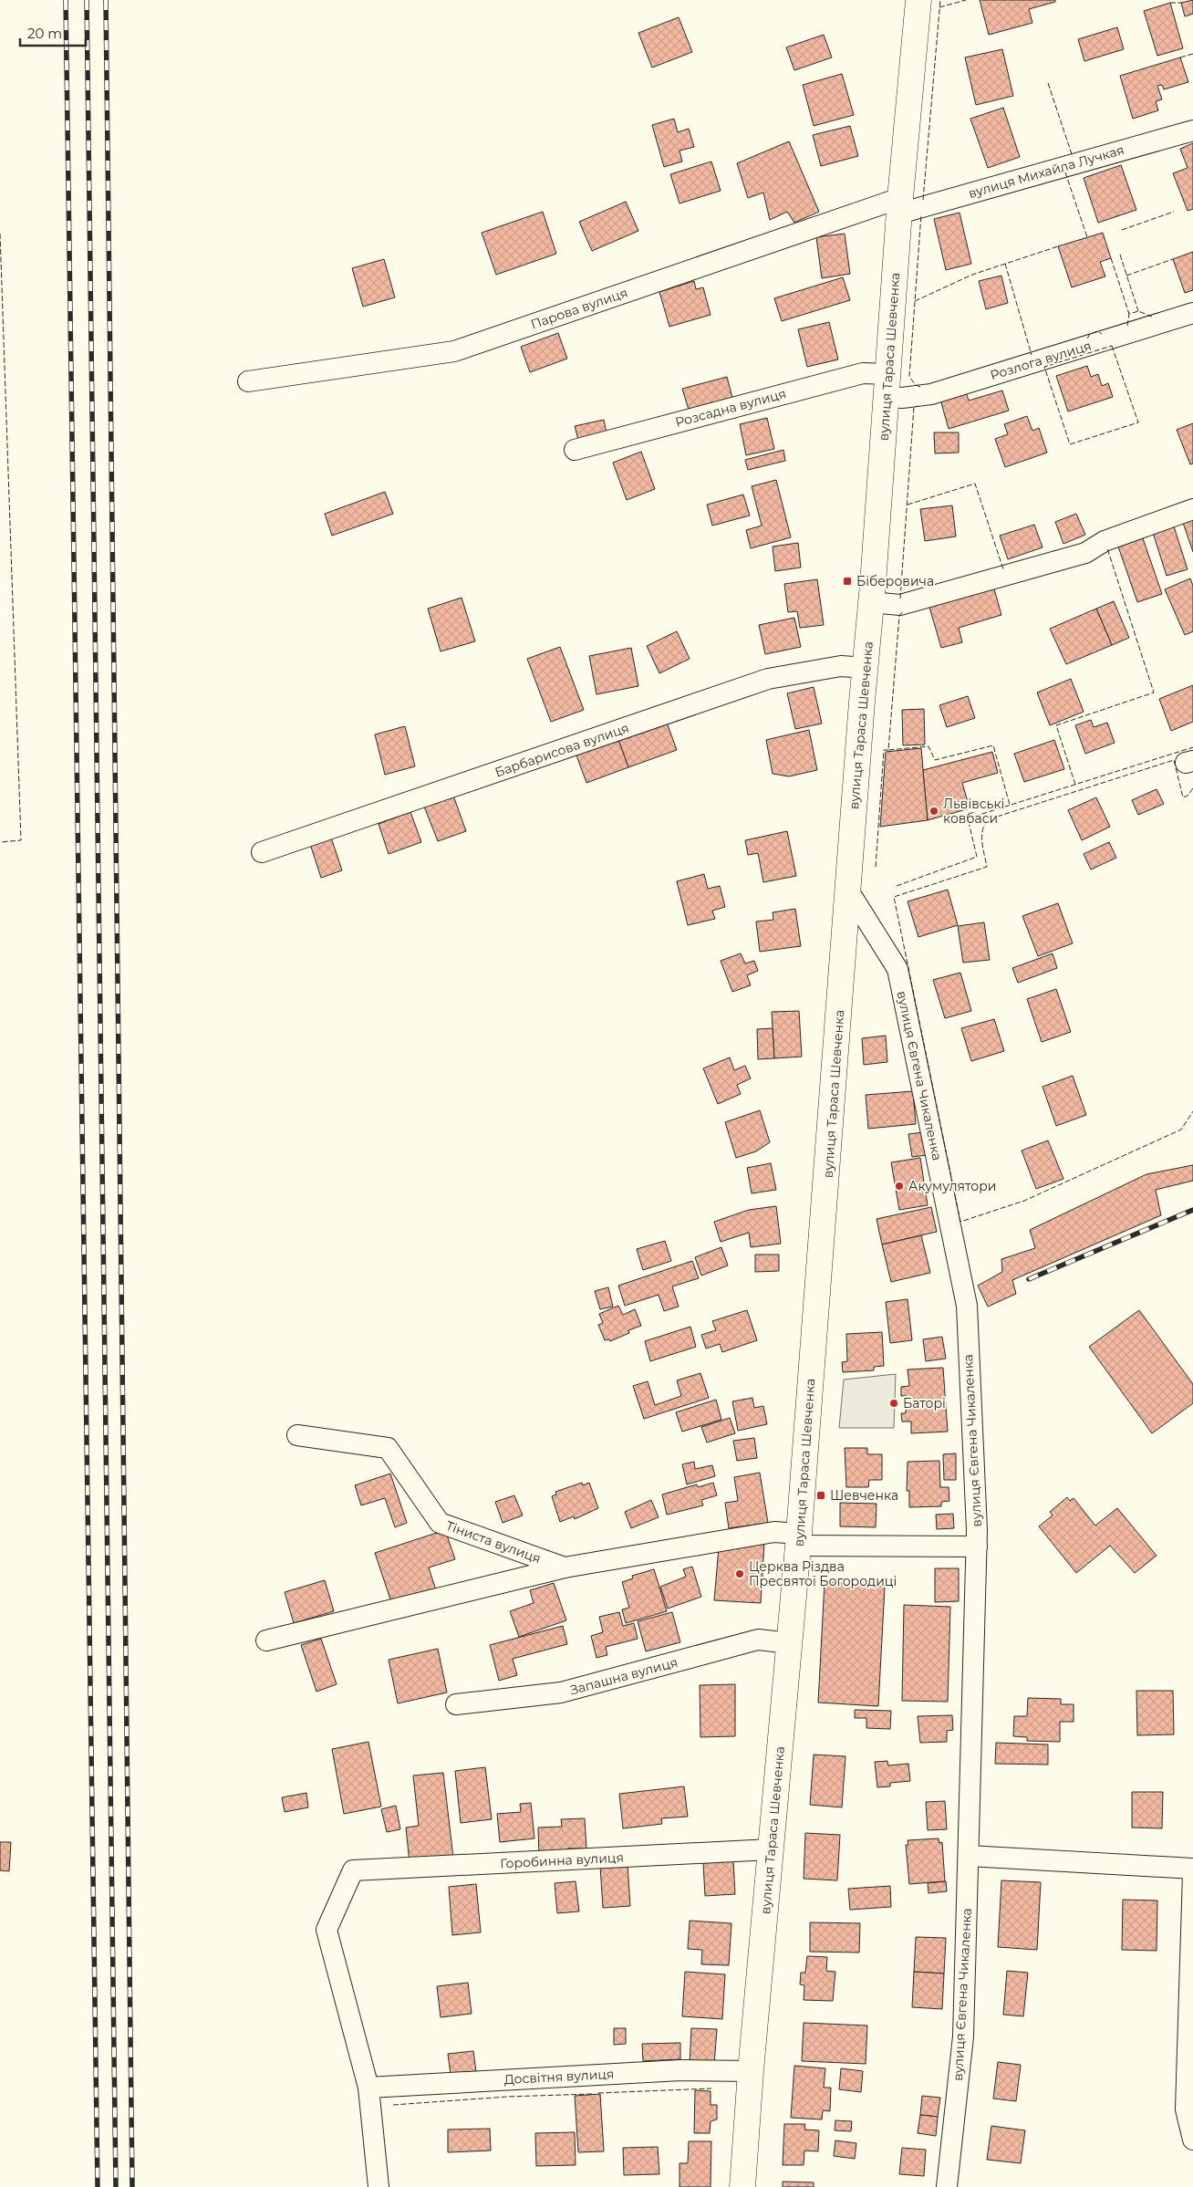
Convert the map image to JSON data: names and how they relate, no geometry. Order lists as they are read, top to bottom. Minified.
{"streets":{"main road":["вулиця Тараса Шевченка"],"street":["вулиця Михайла Лучкая","Парова вулиця","Розлога вулиця","Розсадна вулиця","Барбарисова вулиця","вулиця Євгена Чикаленка","Тіниста вулиця","Запашна вулиця","Горобинна вулиця","Досвітня вулиця"]},"crossings":[["вулиця Михайла Лучкая","Парова вулиця"],["вулиця Михайла Лучкая","вулиця Тараса Шевченка"],["Парова вулиця","вулиця Тараса Шевченка"],["вулиця Тараса Шевченка","Розлога вулиця"],["вулиця Тараса Шевченка","Розсадна вулиця"],["вулиця Тараса Шевченка","Барбарисова вулиця"],["вулиця Тараса Шевченка","вулиця Євгена Чикаленка"],["вулиця Тараса Шевченка","Тіниста вулиця"],["вулиця Тараса Шевченка","Запашна вулиця"],["вулиця Тараса Шевченка","Горобинна вулиця"],["вулиця Тараса Шевченка","Досвітня вулиця"],["Розлога вулиця","Розсадна вулиця"],["вулиця Євгена Чикаленка","Тіниста вулиця"],["Горобинна вулиця","Досвітня вулиця"]],"places":{"transit":["Біберовича","Шевченка"],"other":["Львівські ковбаси","Акумулятори","Баторі","Церква Різдва Пресвятої Богородиці"]},"scale_bar":"20 m"}
